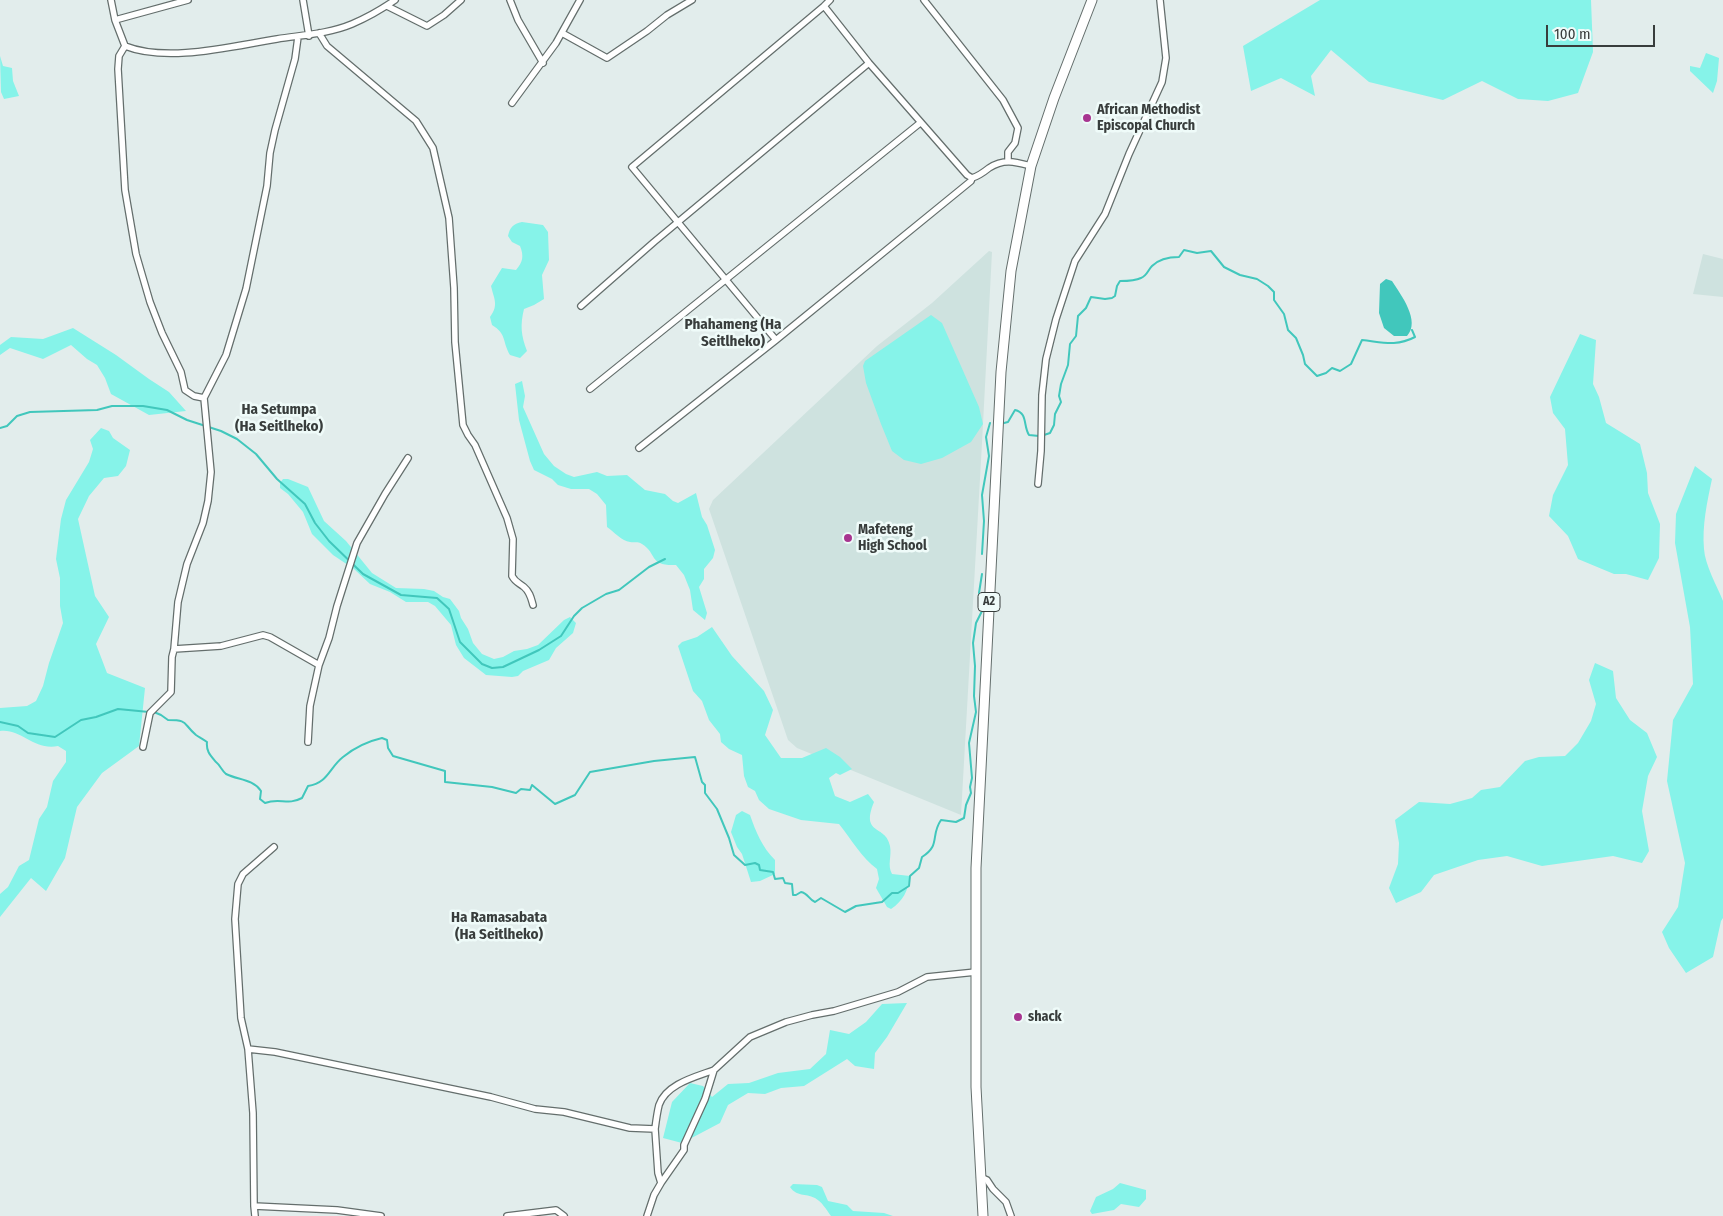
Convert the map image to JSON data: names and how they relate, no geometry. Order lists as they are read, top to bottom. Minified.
{"streets":{"main road":["A2"]},"districts":["Phahameng (Ha Seitlheko)","Ha Setumpa (Ha Seitlheko)","Ha Ramasabata (Ha Seitlheko)"],"places":["African Methodist Episcopal Church","Mafeteng High School","shack"],"scale_bar":"100 m"}
